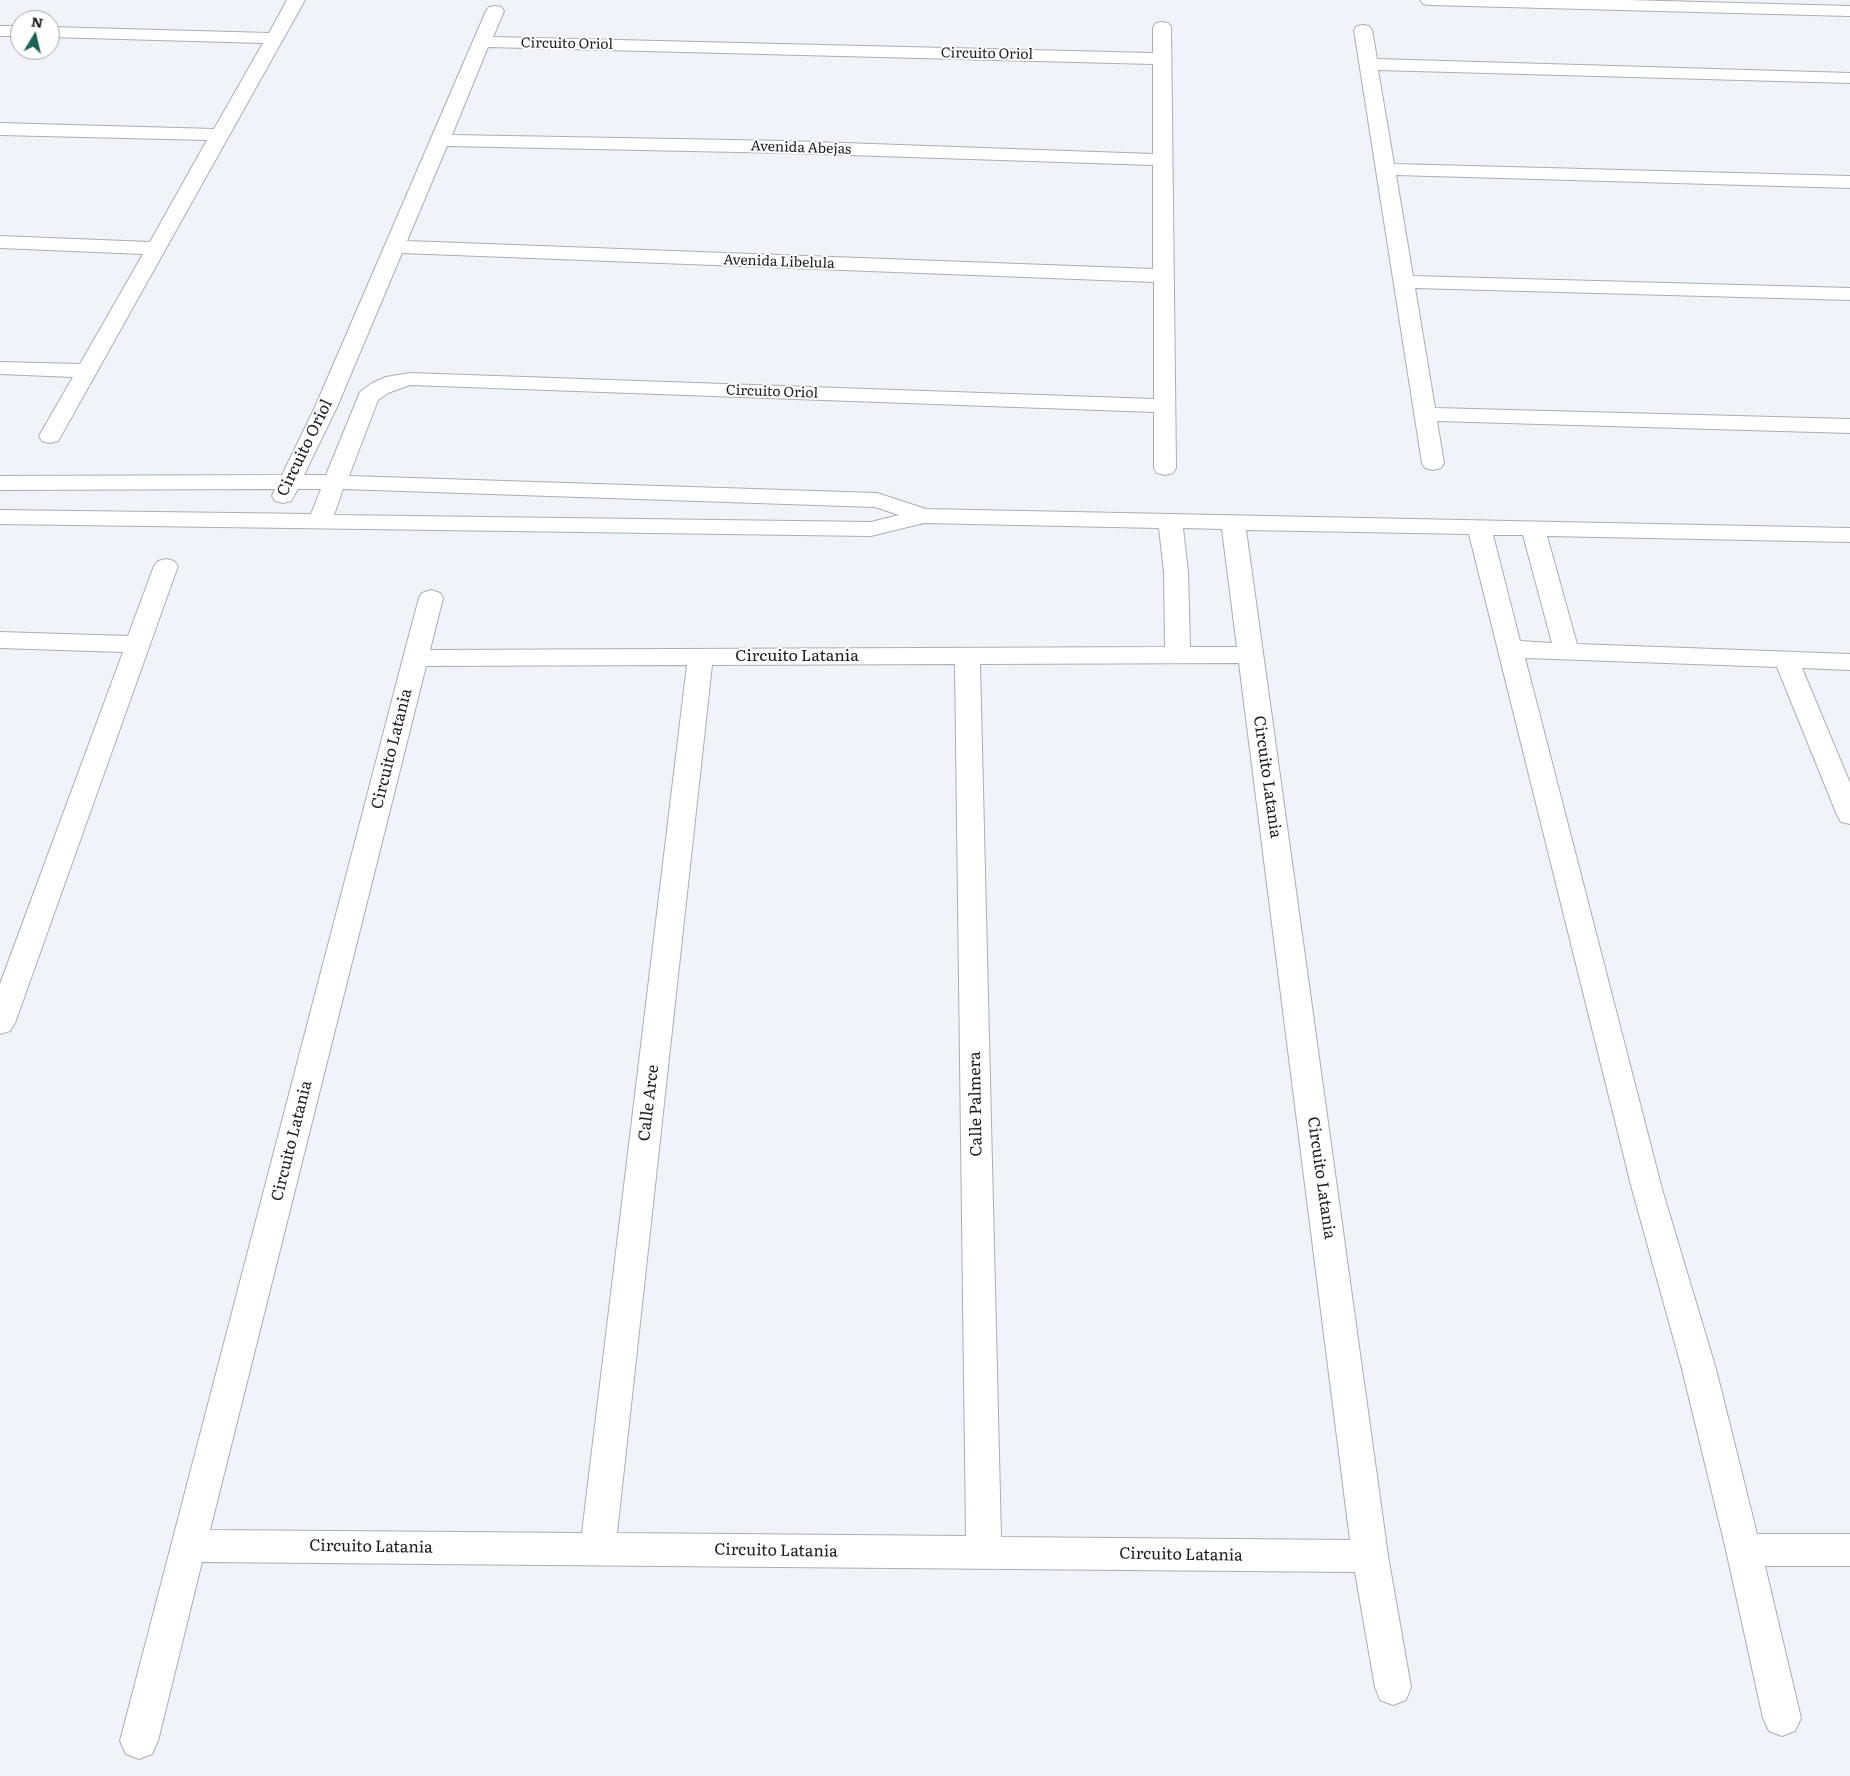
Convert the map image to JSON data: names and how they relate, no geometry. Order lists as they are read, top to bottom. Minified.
{"streets":{"street":["Circuito Oriol","Avenida Abejas","Avenida Libelula","Circuito Latania","Calle Arce","Calle Palmera"]},"crossings":[["Circuito Oriol","Avenida Abejas"],["Circuito Oriol","Avenida Libelula"],["Circuito Latania","Calle Arce"],["Circuito Latania","Calle Palmera"]],"north":"top"}
